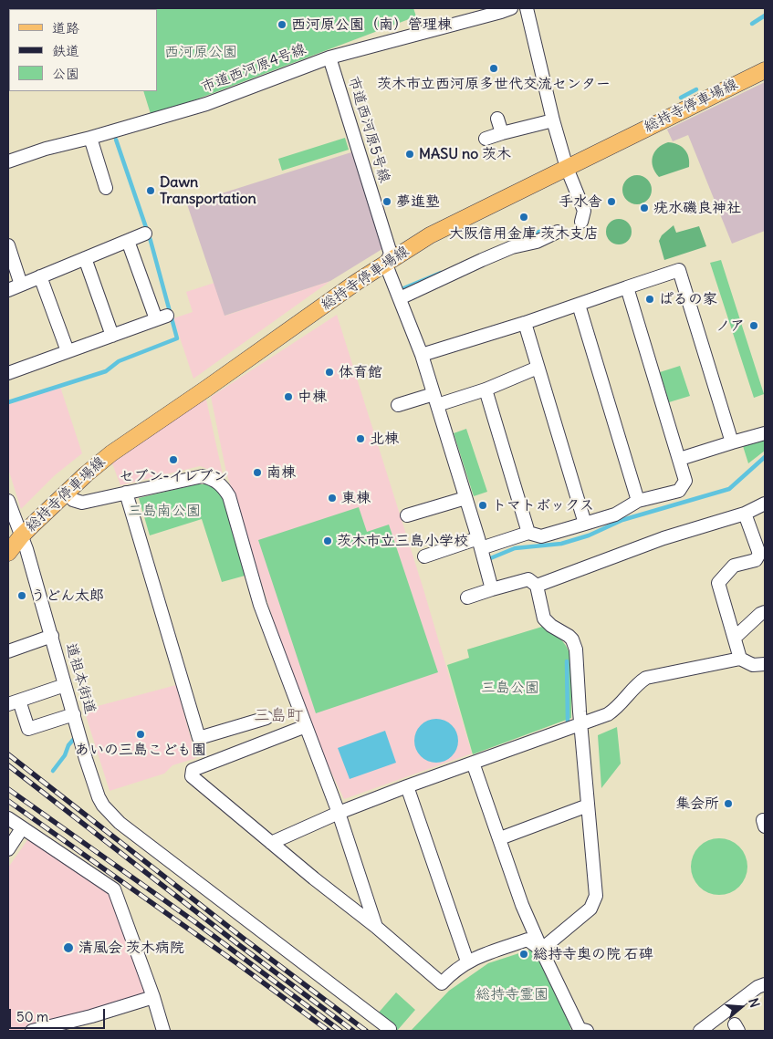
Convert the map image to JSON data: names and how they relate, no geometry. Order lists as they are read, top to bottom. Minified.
{"streets":{"main road":["総持寺停車場線"],"street":["市道西河原4号線","市道西河原5号線","道祖本街道"]},"crossings":[["市道西河原4号線","市道西河原5号線"],["総持寺停車場線","市道西河原5号線"],["総持寺停車場線","道祖本街道"]],"districts":["三島町"],"parks":["西河原公園","三島南公園","三島公園","総持寺霊園"],"places":["西河原公園（南）管理棟","茨木市立西河原多世代交流センター","MASU no 茨木","Dawn Transportation","夢進塾","手水舎","疣水磯良神社","大阪信用金庫 茨木支店","ぱるの家","ノア","体育館","中棟","北棟","セブン-イレブン","南棟","東棟","トマトボックス","茨木市立三島小学校","うどん太郎","あいの三島こども園","集会所","清風会 茨木病院","総持寺奥の院 石碑"],"legend":["道路","鉄道","公園"],"scale_bar":"50 m","north":"right"}
